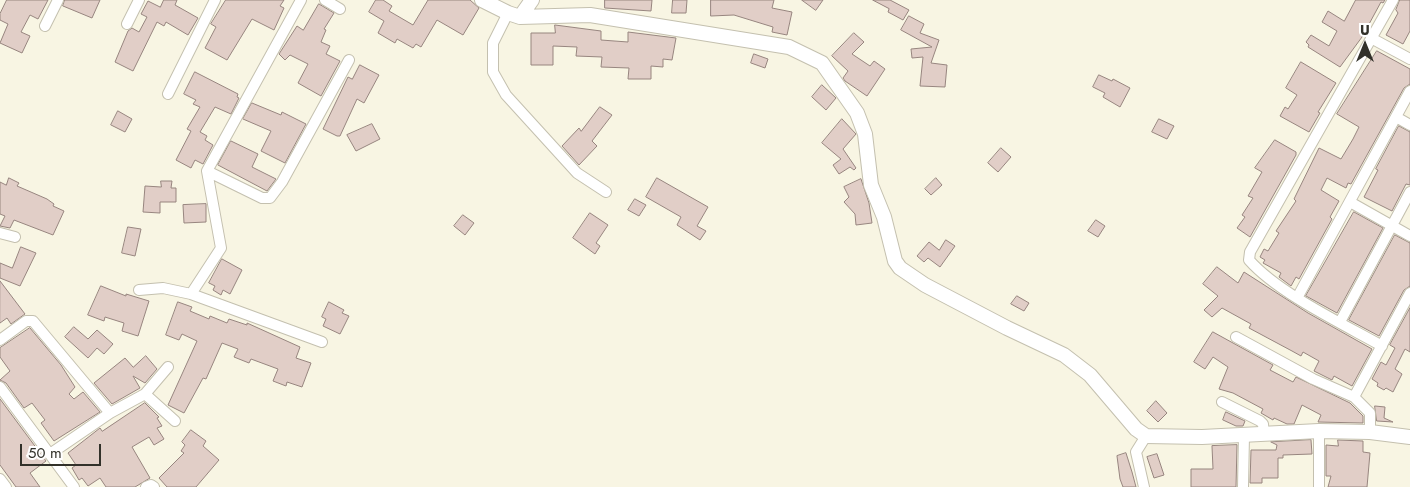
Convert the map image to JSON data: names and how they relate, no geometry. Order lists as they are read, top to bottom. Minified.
{"scale_bar":"50 m","north":"top"}
